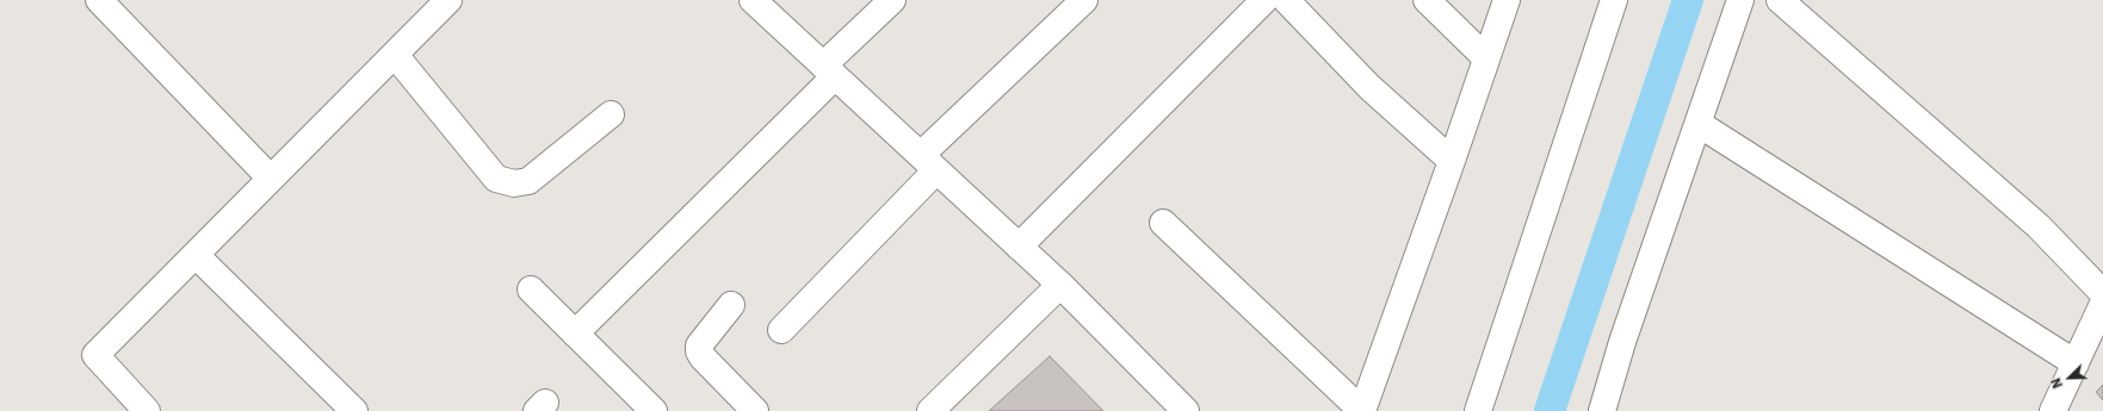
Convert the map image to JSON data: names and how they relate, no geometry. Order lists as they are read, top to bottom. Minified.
{"north":"bottom left"}
